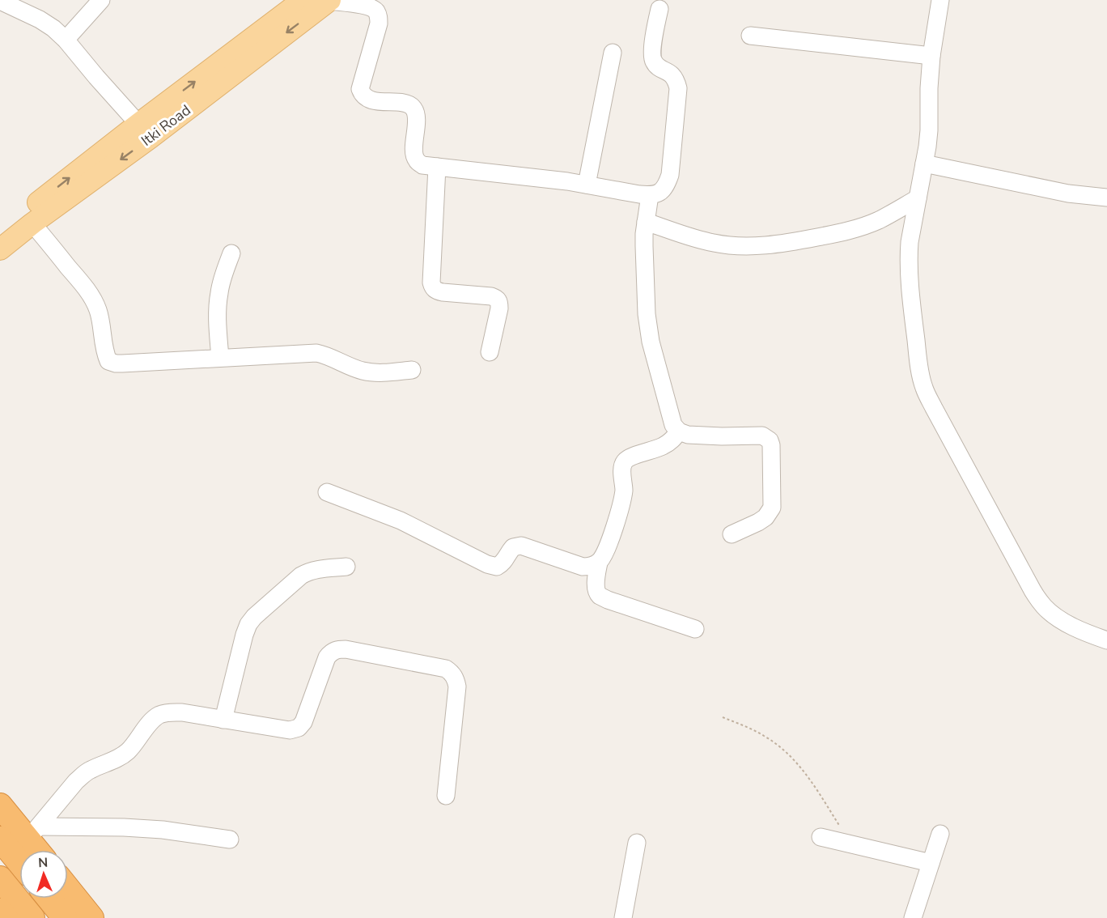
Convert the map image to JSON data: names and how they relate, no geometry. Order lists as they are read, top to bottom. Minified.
{"streets":{"main road":["Itki Road"]},"north":"top"}
